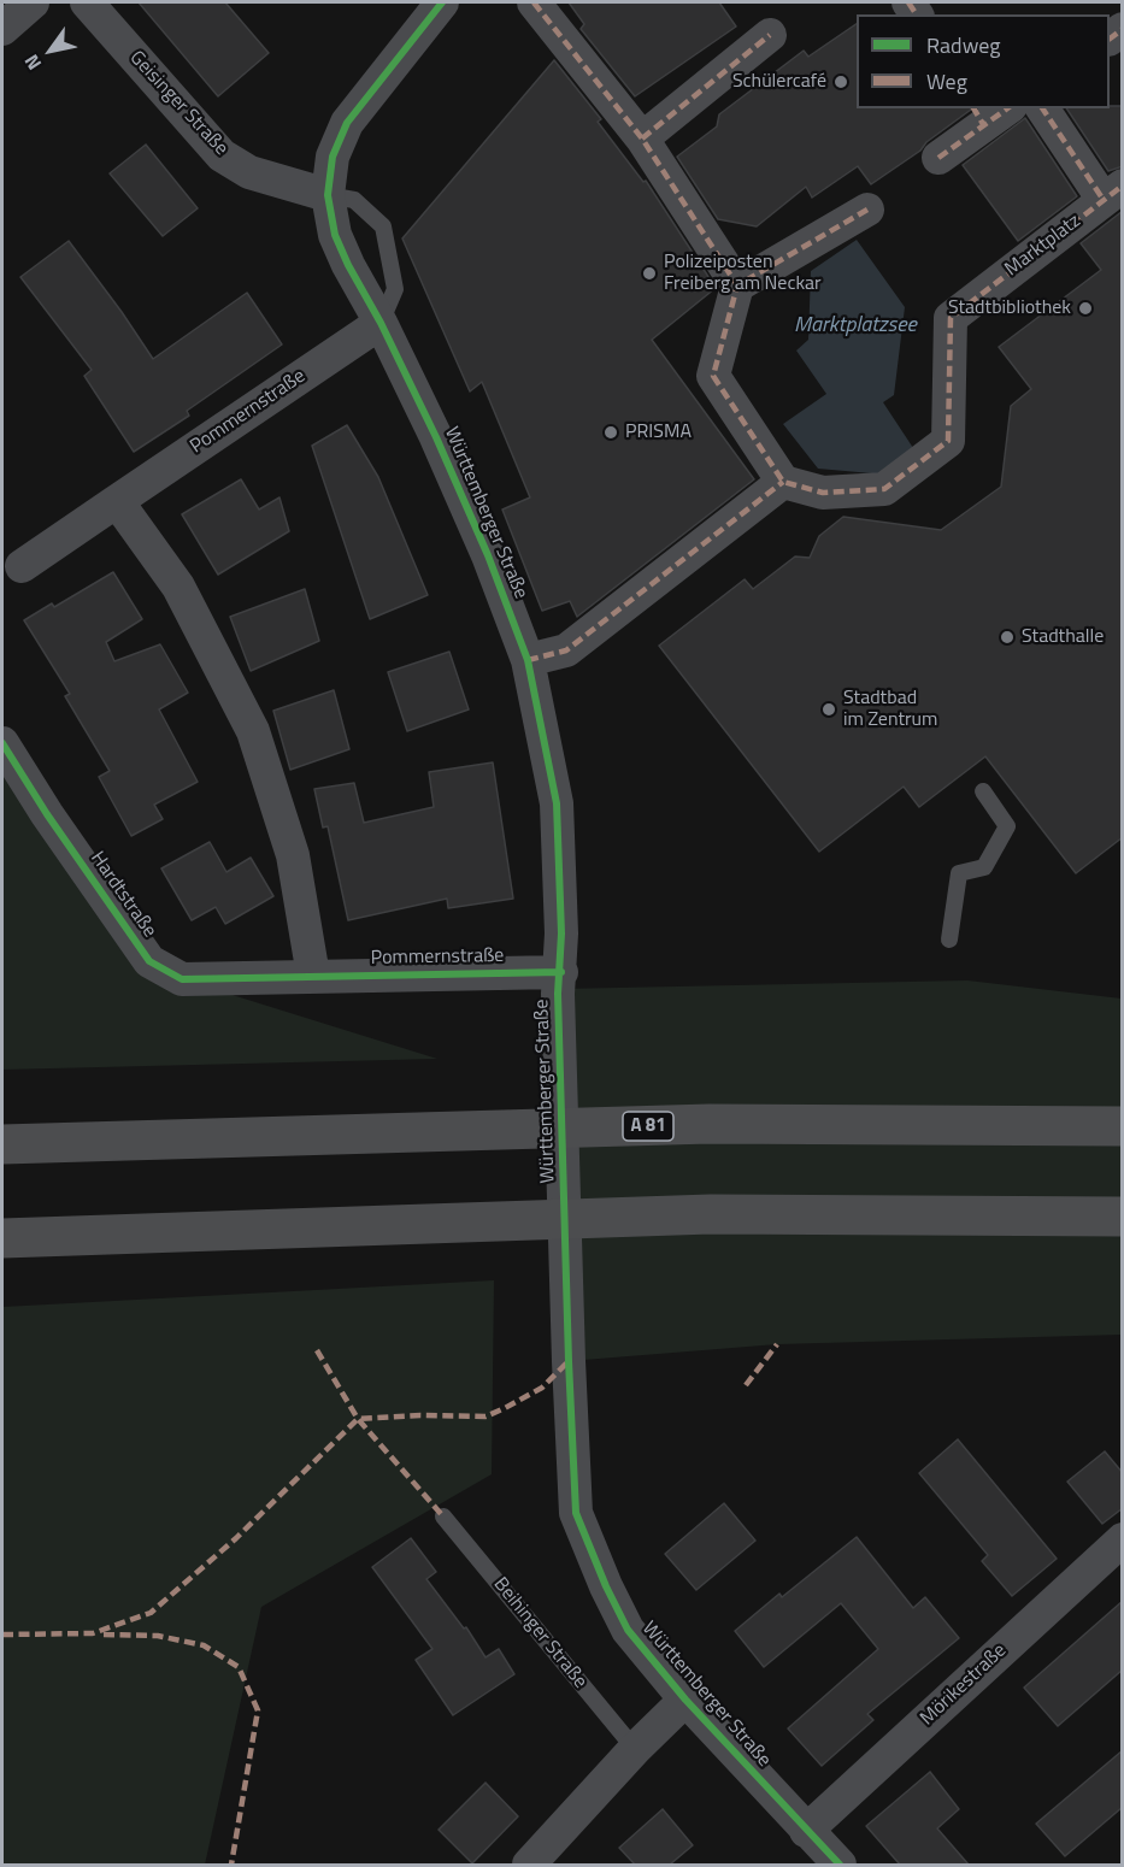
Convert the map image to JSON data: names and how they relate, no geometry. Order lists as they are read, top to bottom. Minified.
{"streets":{"highway":["A 81"],"street":["Geisinger Straße","Marktplatz","Pommernstraße","Württemberger Straße","Hardtstraße","Mörikestraße"],"lane":["Beihinger Straße"]},"crossings":[["Geisinger Straße","Württemberger Straße"],["Pommernstraße","Württemberger Straße"],["Pommernstraße","Hardtstraße"],["Württemberger Straße","Mörikestraße"]],"water":["Marktplatzsee"],"places":["Schülercafé","Polizeiposten Freiberg am Neckar","Stadtbibliothek","PRISMA","Stadthalle","Stadtbad im Zentrum"],"legend":["Radweg","Weg"],"north":"bottom left"}
